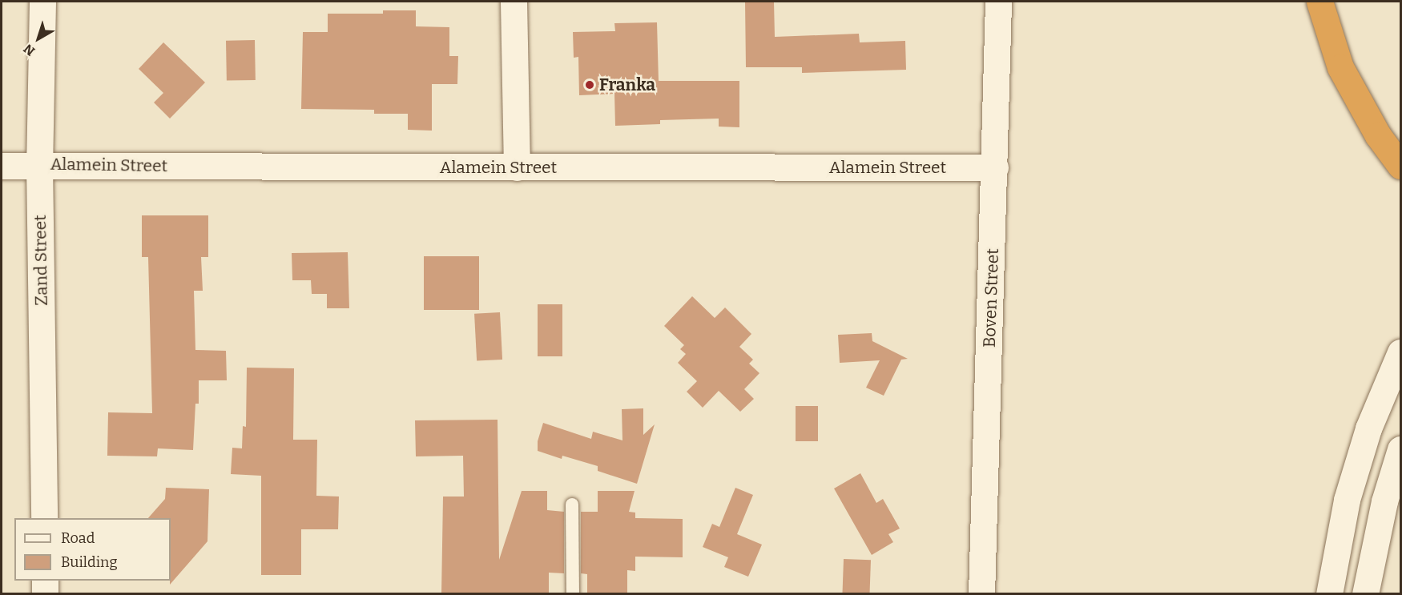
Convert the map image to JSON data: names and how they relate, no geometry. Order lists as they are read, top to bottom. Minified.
{"streets":{"street":["Alamein Street","Zand Street","Boven Street"]},"crossings":[["Alamein Street","Zand Street"],["Alamein Street","Boven Street"]],"places":["Franka"],"legend":["Road","Building"],"north":"bottom left"}
